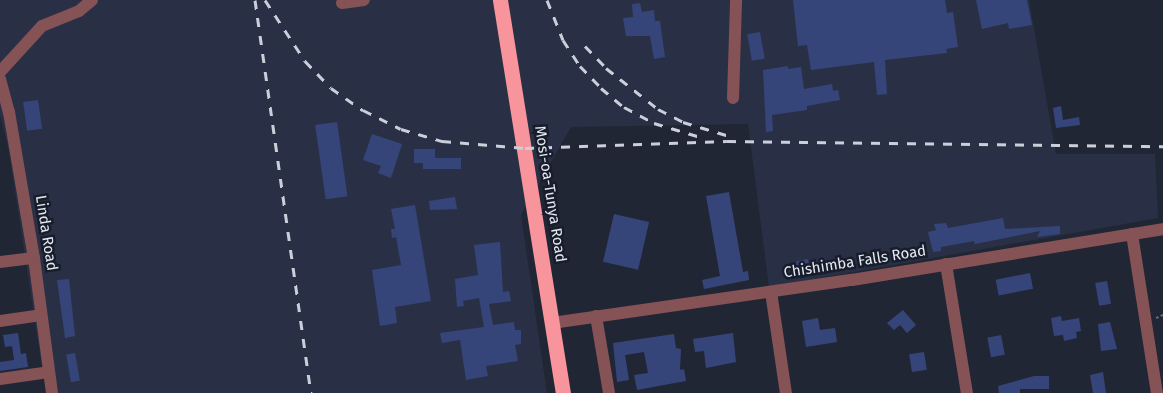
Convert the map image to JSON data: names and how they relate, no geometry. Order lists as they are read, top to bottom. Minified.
{"streets":{"highway":["Mosi-oa-Tunya Road"],"street":["Linda Road","Chishimba Falls Road"]},"crossings":[["Mosi-oa-Tunya Road","Chishimba Falls Road"]]}
